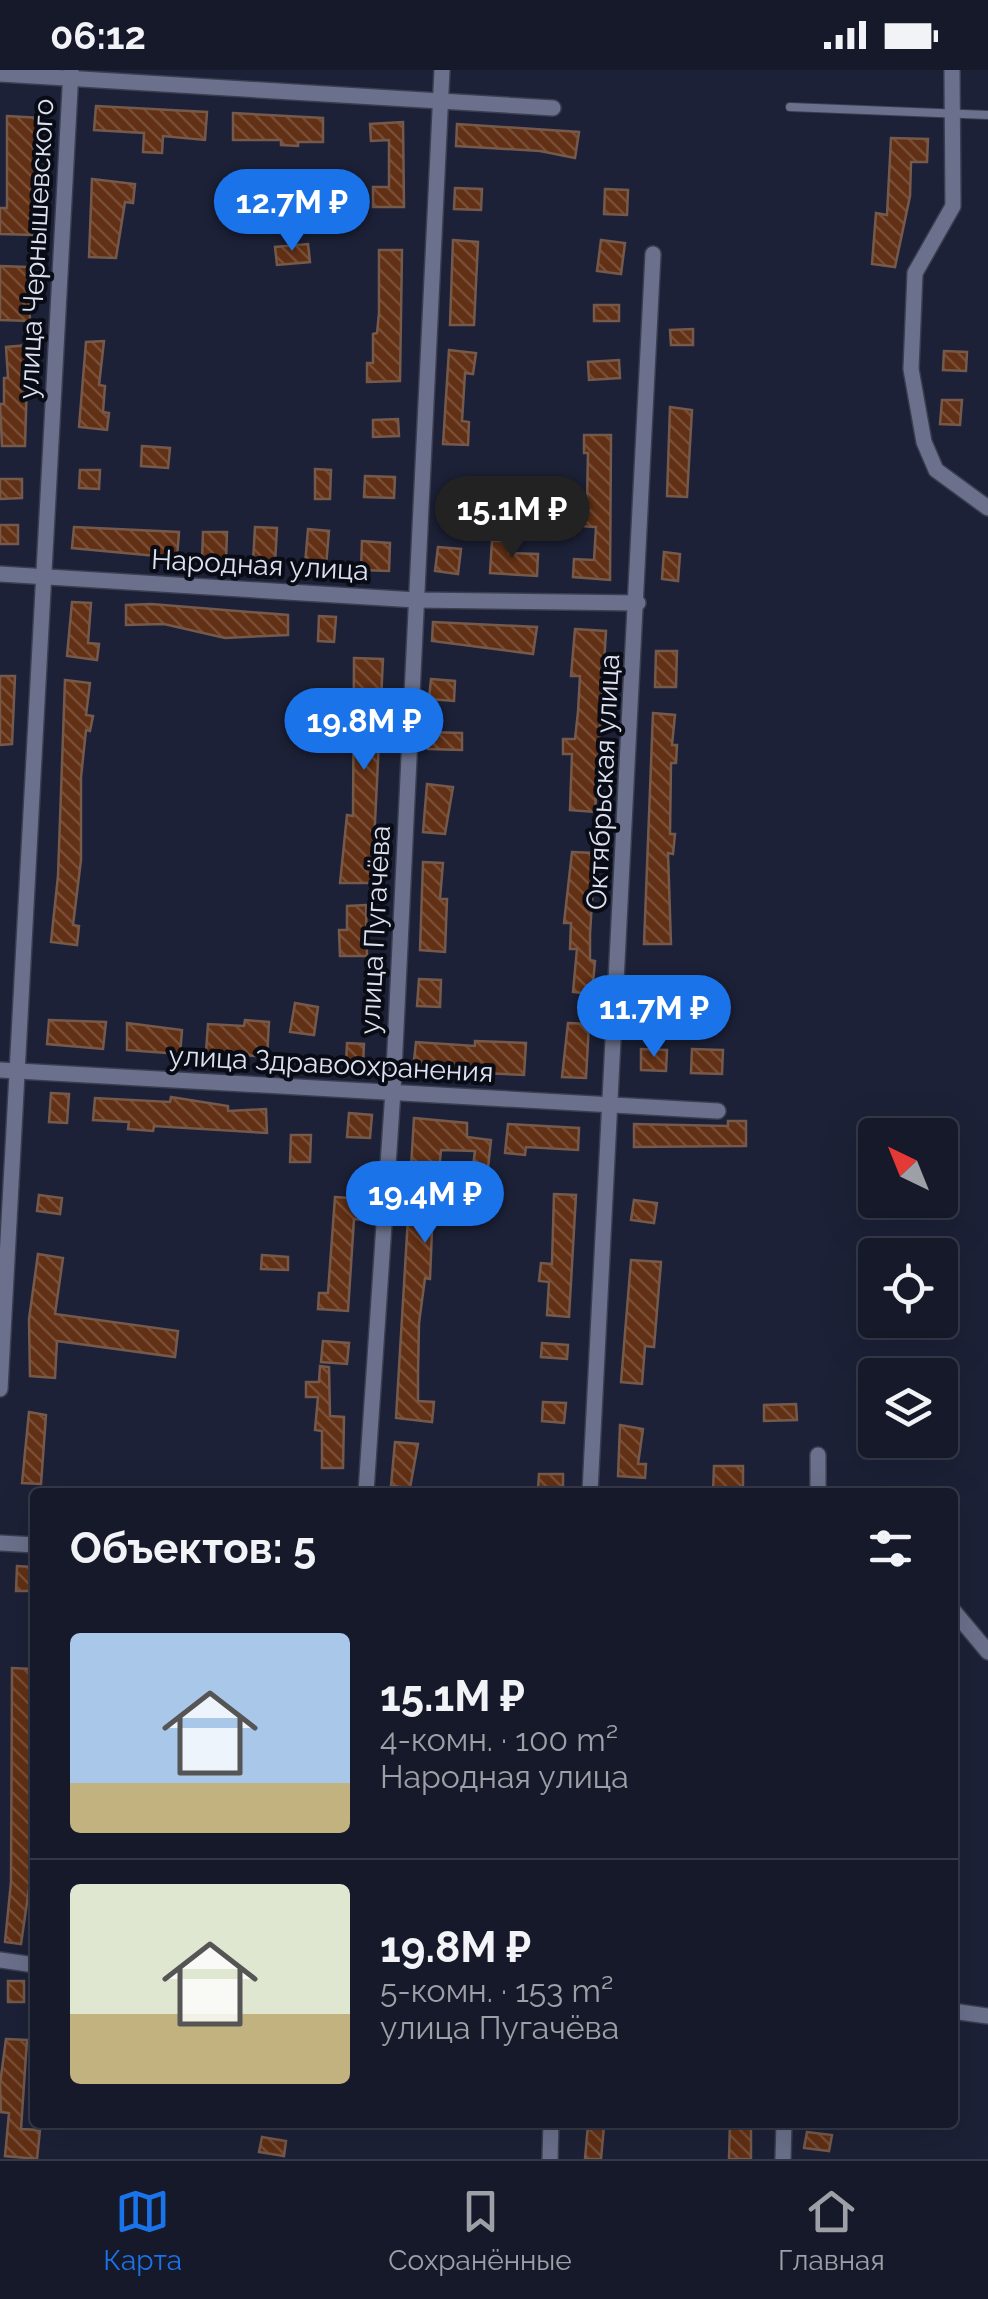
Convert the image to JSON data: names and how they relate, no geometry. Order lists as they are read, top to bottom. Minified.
{"streets":{"street":["улица Чернышевского","Народная улица","Октябрьская улица","улица Пугачёва","улица Здравоохранения"]},"crossings":[["улица Чернышевского","Народная улица"],["улица Чернышевского","улица Здравоохранения"],["Народная улица","Октябрьская улица"],["Народная улица","улица Пугачёва"],["Октябрьская улица","улица Здравоохранения"],["улица Пугачёва","улица Здравоохранения"]],"north":"top left","page":{"status":"06:12","price":["12.7M ₽","15.1M ₽","19.8M ₽","11.7M ₽","19.4M ₽"],"heading":"Объектов: 5","list":[{"name":"15.1M ₽","note":"4-комн. · 100 m² · Народная улица"},{"name":"19.8M ₽","note":"5-комн. · 153 m² · улица Пугачёва"}],"tabs":["Карта","Сохранённые","Главная"]}}
